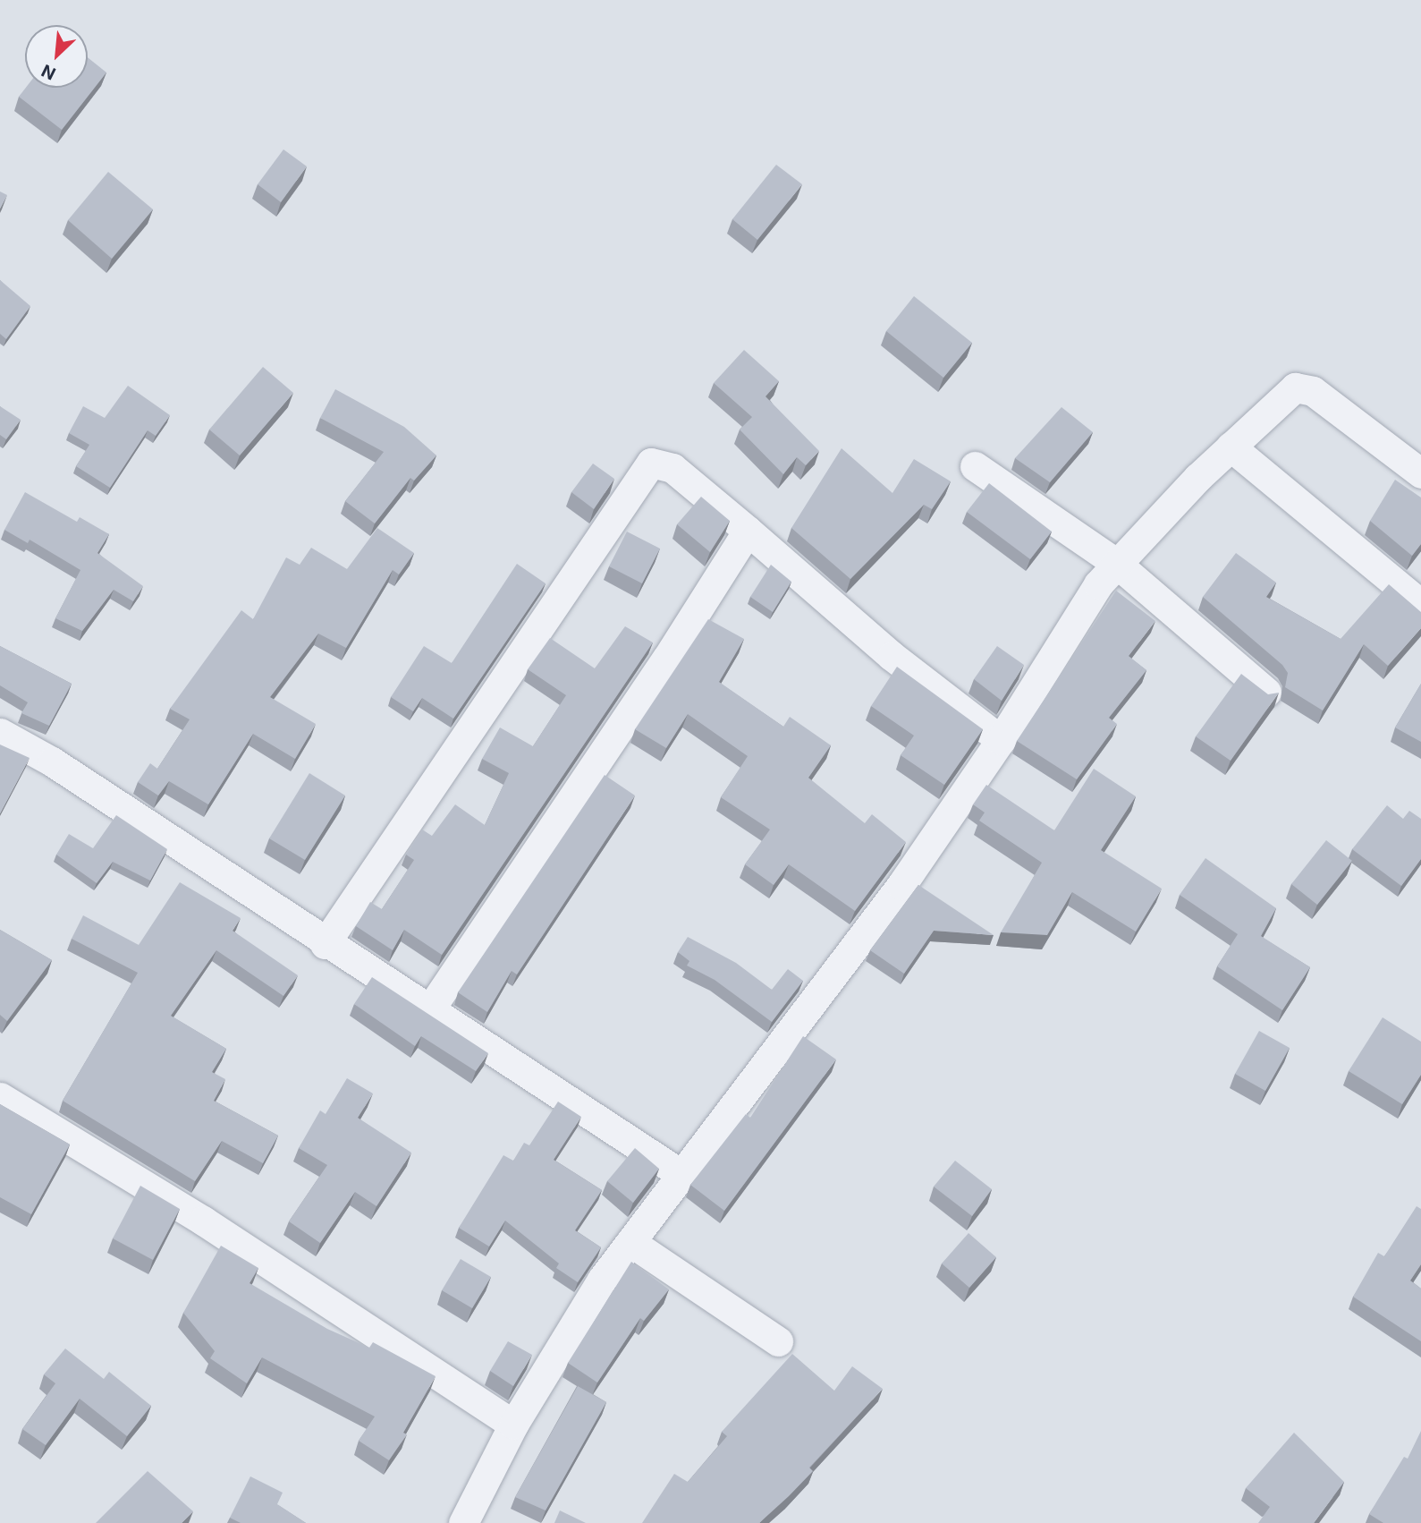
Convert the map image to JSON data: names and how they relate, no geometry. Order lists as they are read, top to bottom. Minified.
{"north":"bottom left"}
